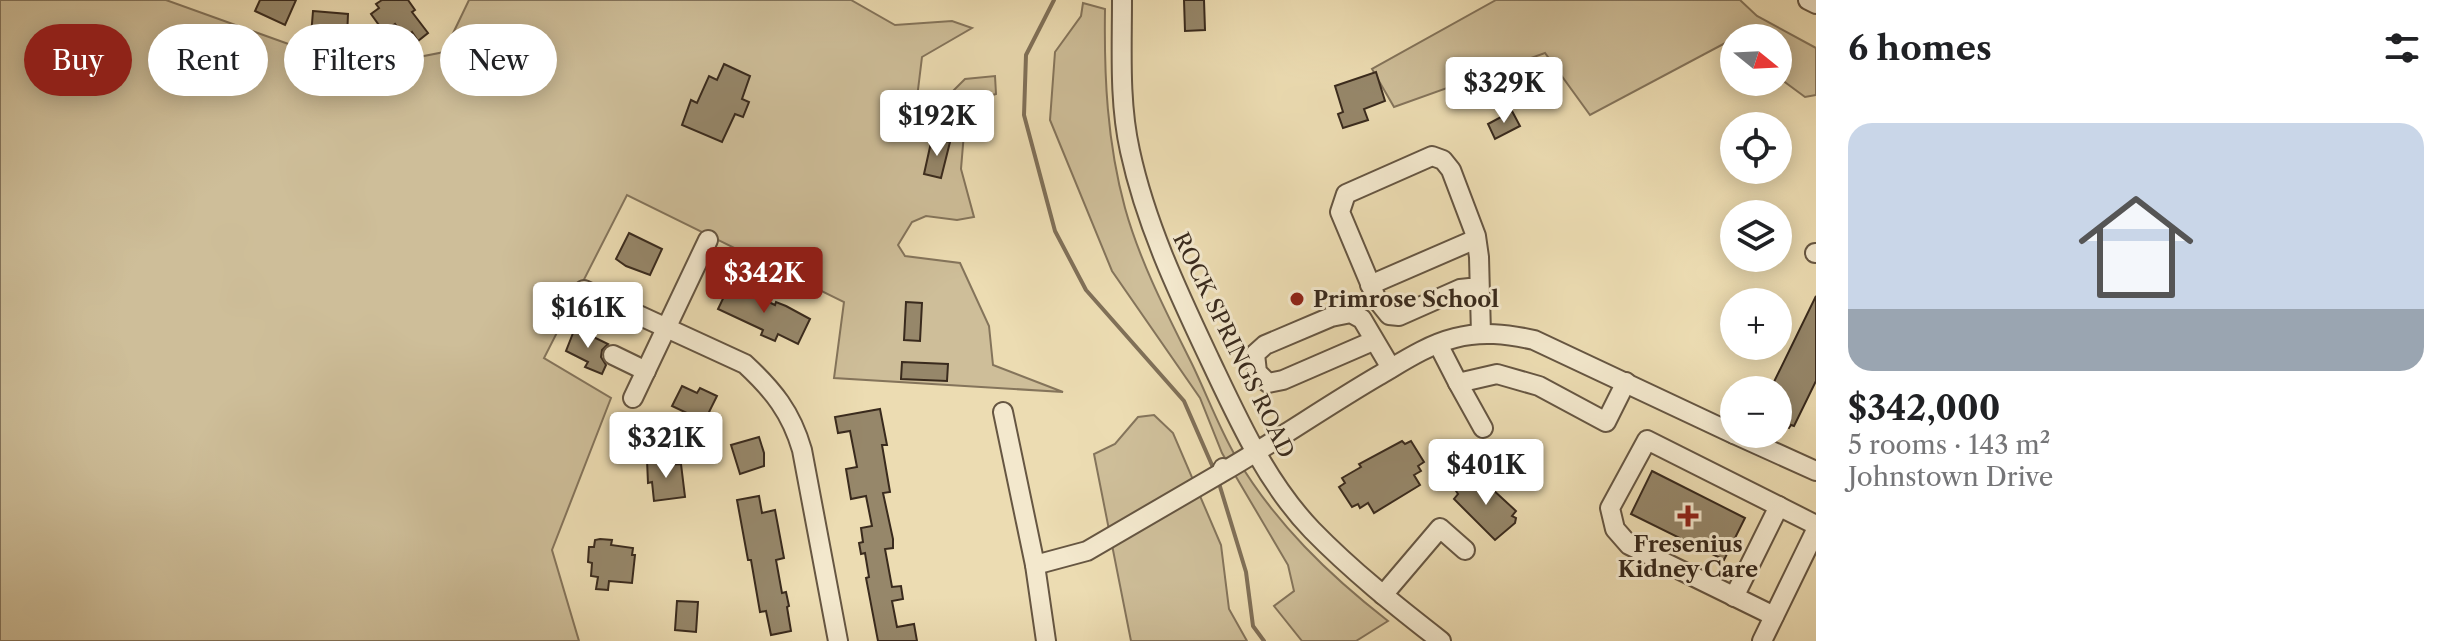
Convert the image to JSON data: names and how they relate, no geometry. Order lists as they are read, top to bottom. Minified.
{"streets":{"street":["ROCK SPRINGS ROAD"]},"places":{"other":["Primrose School"],"health":["Fresenius Kidney Care"]},"north":"right","page":{"heading":"6 homes","map_buttons":["+","−"],"chip":["Buy","Rent","Filters","New"],"price":["$329K","$192K","$342K","$161K","$321K","$401K"],"list":[{"name":"$342,000","note":"5 rooms · 143 m² · Johnstown Drive"}]}}
